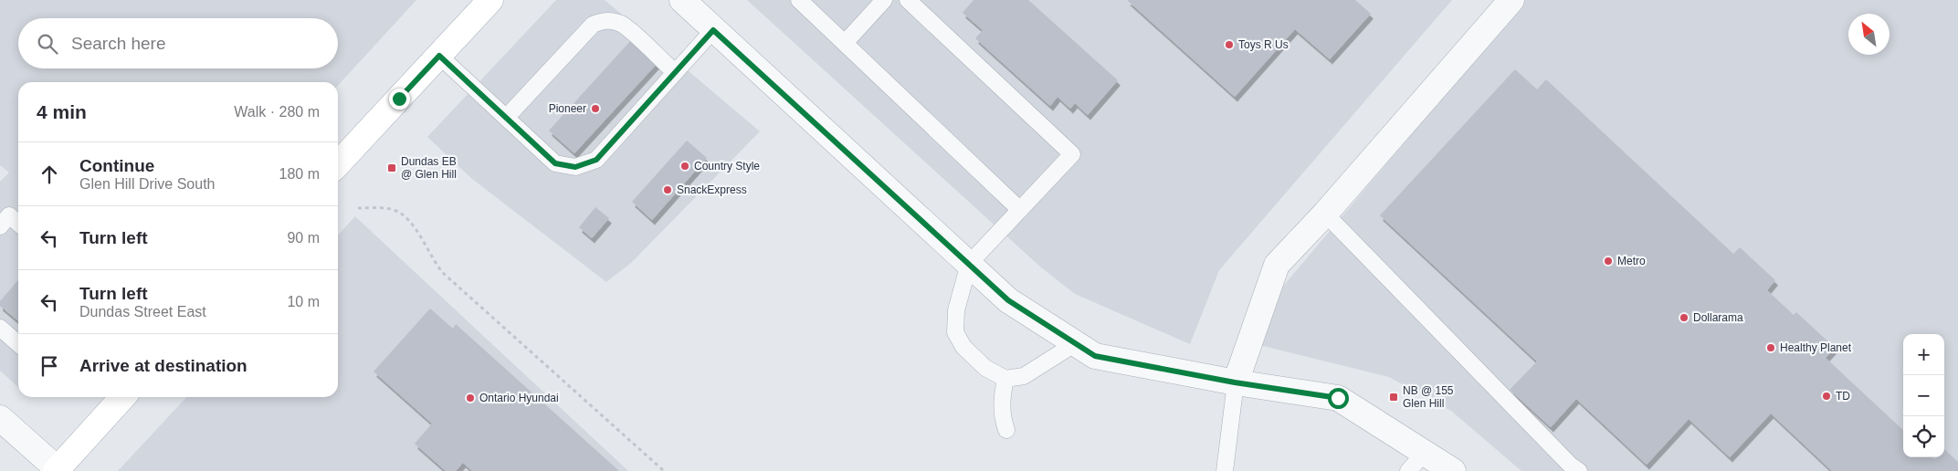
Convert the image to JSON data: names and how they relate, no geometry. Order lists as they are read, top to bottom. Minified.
{"places":{"other":["Toys R Us","Pioneer","Country Style","SnackExpress","Metro","Dollarama","Healthy Planet","TD","Ontario Hyundai"],"transit":["Dundas EB @ Glen Hill","NB @ 155 Glen Hill"]},"north":"top left","page":{"search":"Search here","heading":["4 min","Walk · 280 m"],"list":[["Continue","Glen Hill Drive South","180 m"],["Turn left","90 m"],["Turn left","Dundas Street East","10 m"],"Arrive at destination"],"map_buttons":["+","−"]}}
